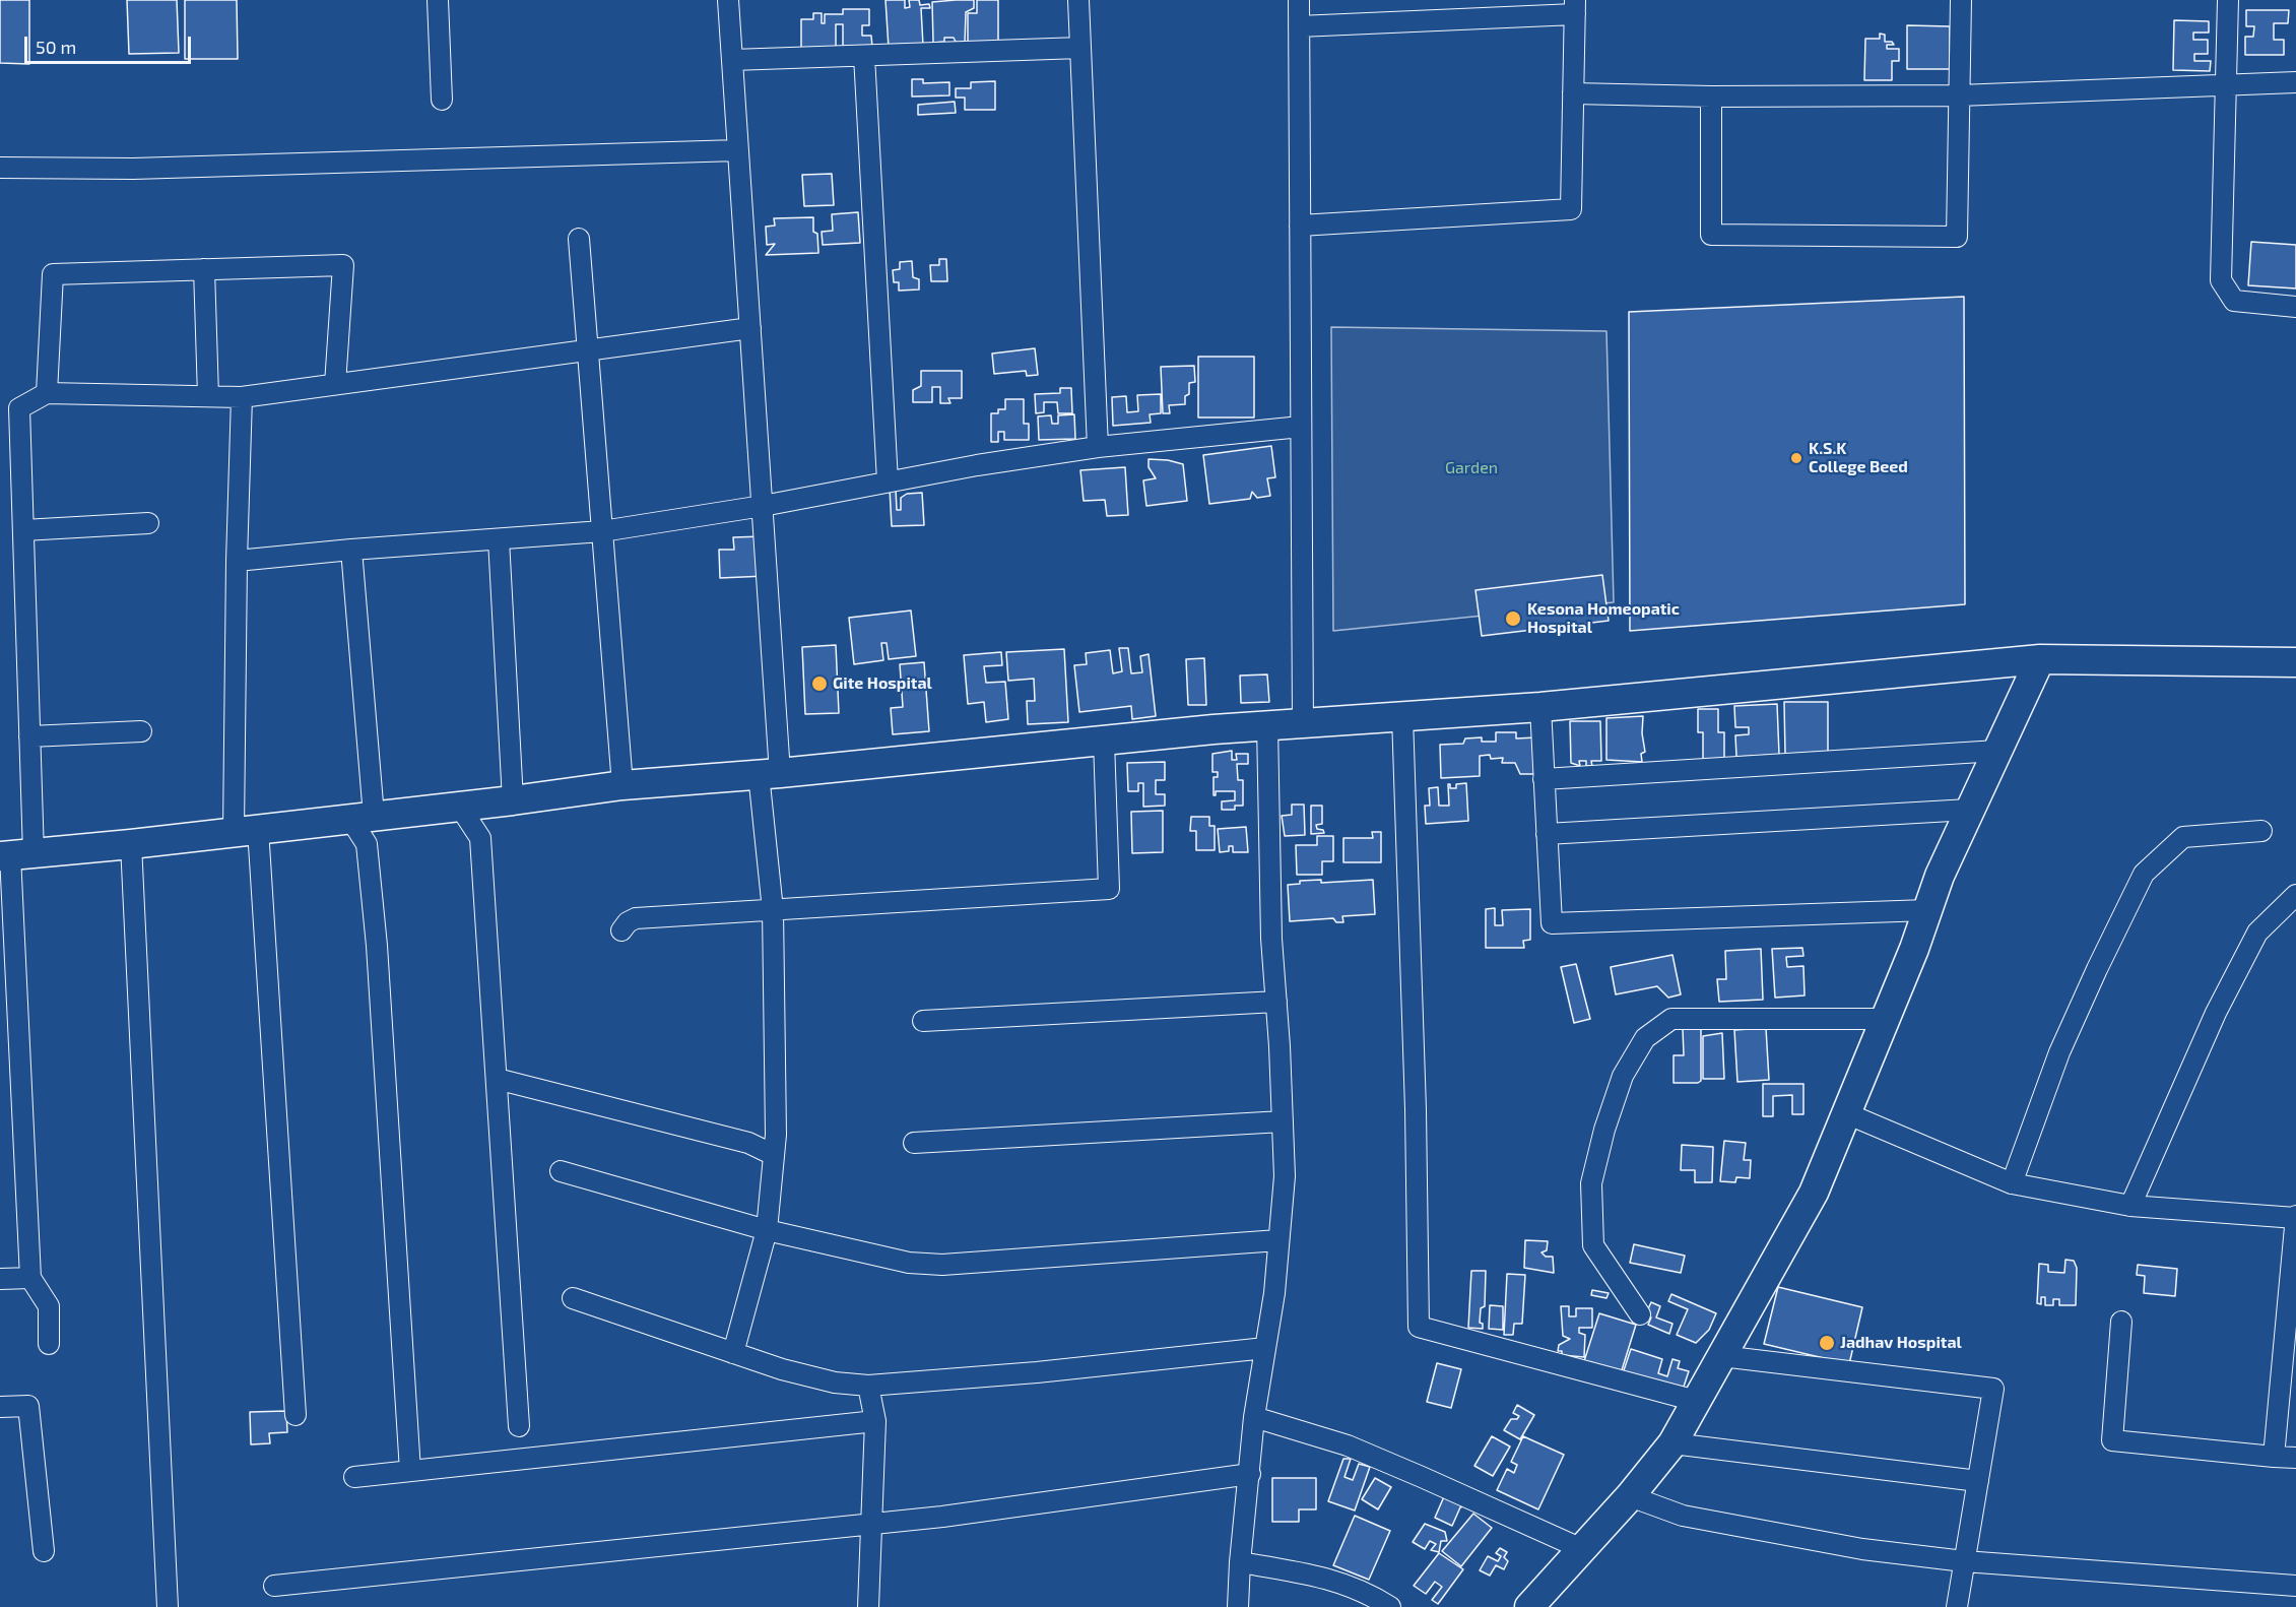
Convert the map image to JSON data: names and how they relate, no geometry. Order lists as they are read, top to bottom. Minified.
{"parks":["Garden"],"places":["K.S.K College Beed","Kesona Homeopatic Hospital","Gite Hospital","Jadhav Hospital"],"scale_bar":"50 m"}
